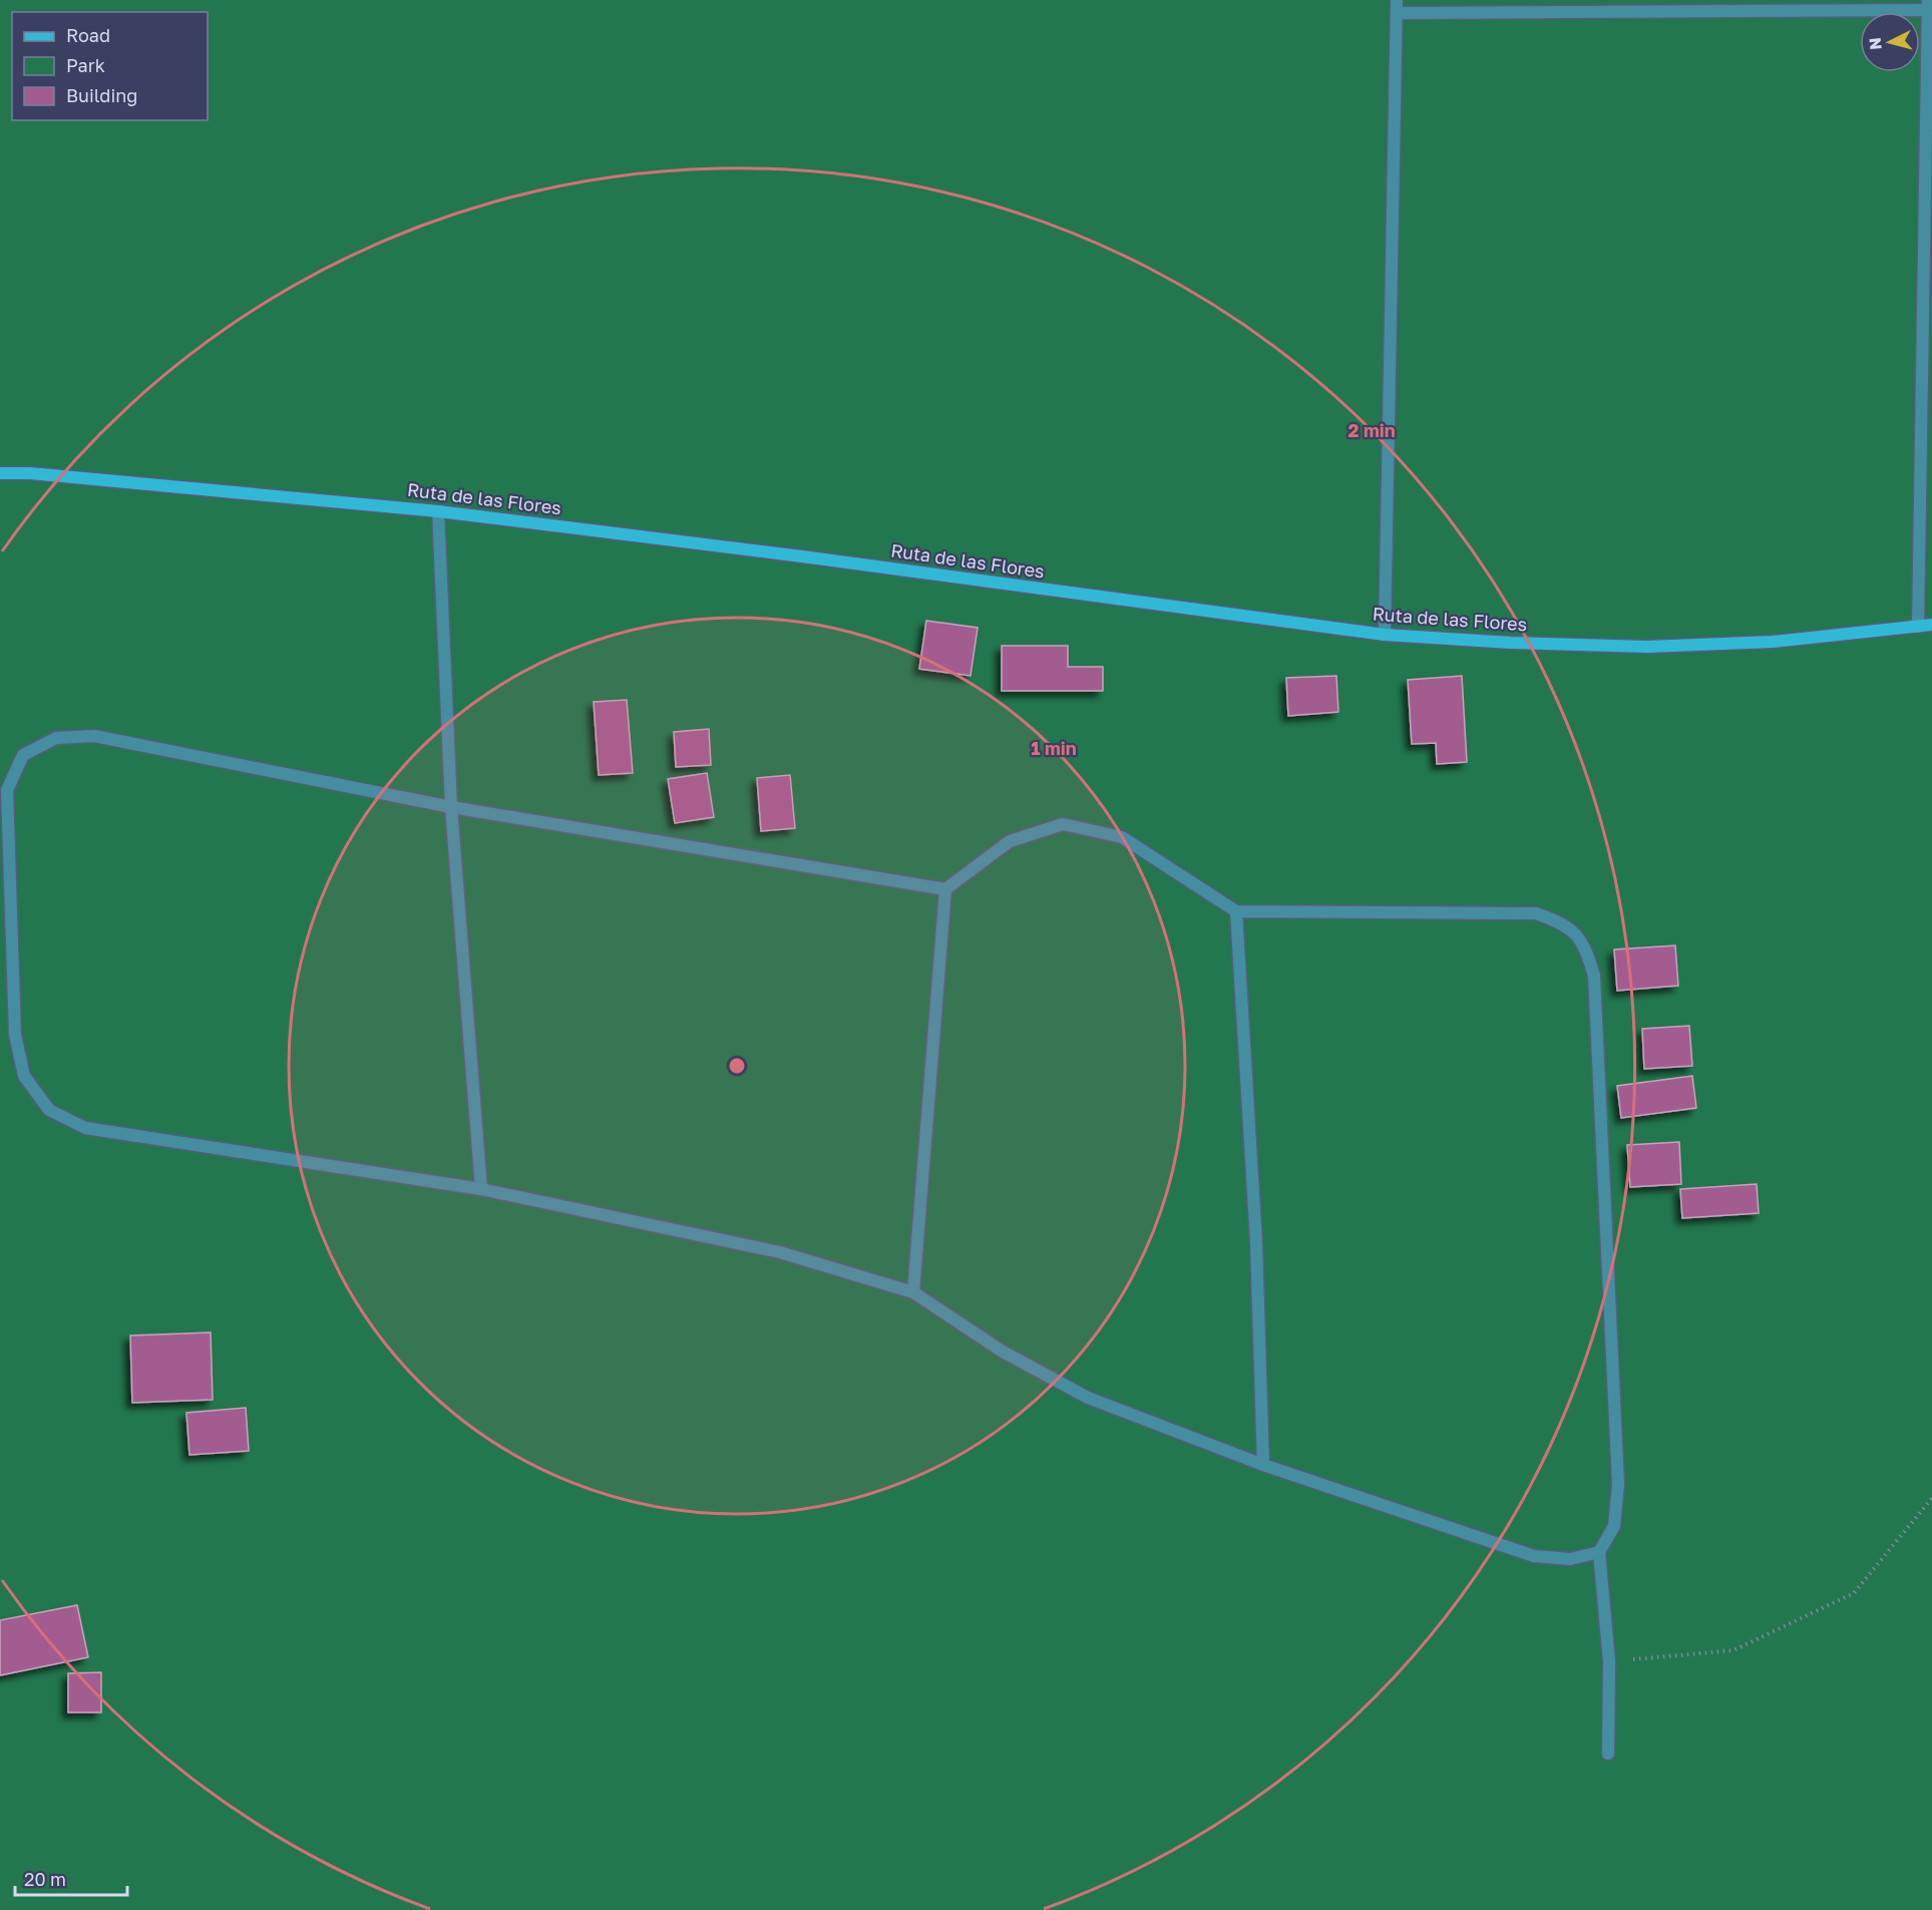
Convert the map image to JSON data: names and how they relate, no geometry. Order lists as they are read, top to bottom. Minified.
{"streets":{"main road":["Ruta de las Flores"]},"legend":["Road","Park","Building"],"scale_bar":"20 m","north":"left","rings":["2 min","1 min"]}
